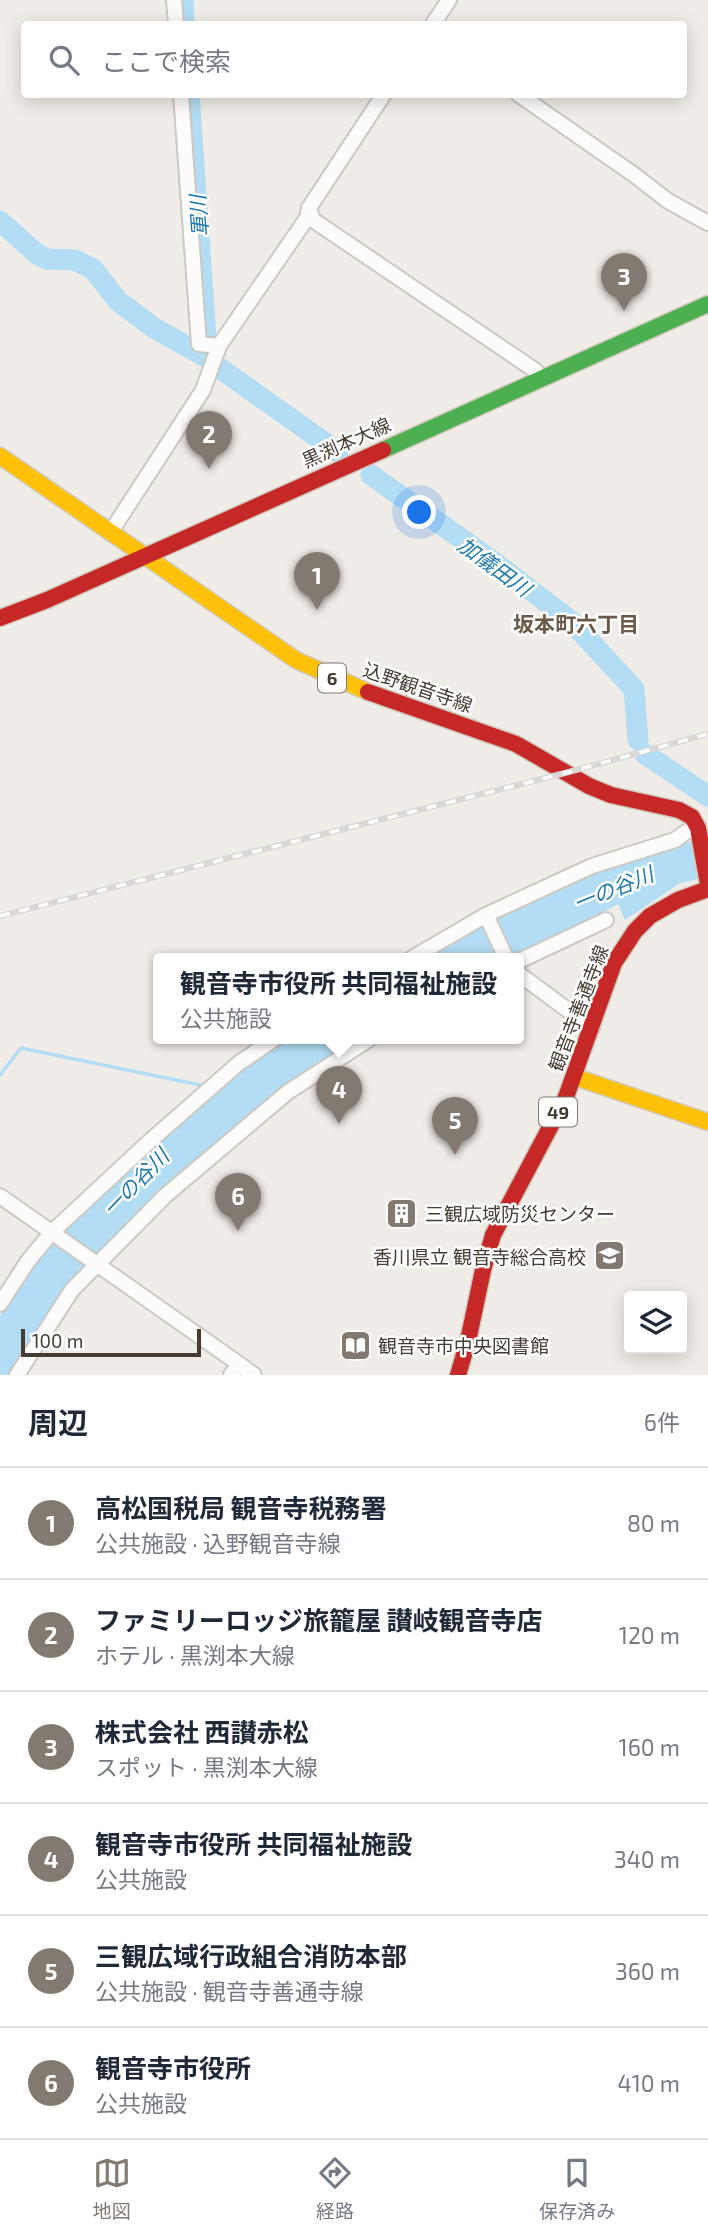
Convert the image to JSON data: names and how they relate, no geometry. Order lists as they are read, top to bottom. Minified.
{"streets":{"main road":["黒渕本大線","6","込野観音寺線","観音寺善通寺線","49"]},"crossings":[["黒渕本大線","込野観音寺線"],["込野観音寺線","観音寺善通寺線"]],"districts":["坂本町六丁目"],"water":["軍川","加儀田川","一の谷川"],"places":{"building":["三観広域防災センター"],"school or university":["香川県立 観音寺総合高校"],"library":["観音寺市中央図書館"]},"scale_bar":"100 m","page":{"search":"ここで検索","pins":["3","2","1","4","5","6"],"popup":["観音寺市役所 共同福祉施設","公共施設"],"scale":"100 m","heading":["周辺","6件"],"list":[{"mark":"1","name":"高松国税局 観音寺税務署","note":"公共施設 · 込野観音寺線","value":"80 m"},{"mark":"2","name":"ファミリーロッジ旅籠屋 讃岐観音寺店","note":"ホテル · 黒渕本大線","value":"120 m"},{"mark":"3","name":"株式会社 西讃赤松","note":"スポット · 黒渕本大線","value":"160 m"},{"mark":"4","name":"観音寺市役所 共同福祉施設","note":"公共施設","value":"340 m"},{"mark":"5","name":"三観広域行政組合消防本部","note":"公共施設 · 観音寺善通寺線","value":"360 m"},{"mark":"6","name":"観音寺市役所","note":"公共施設","value":"410 m"}],"nav":["地図","経路","保存済み"]}}
